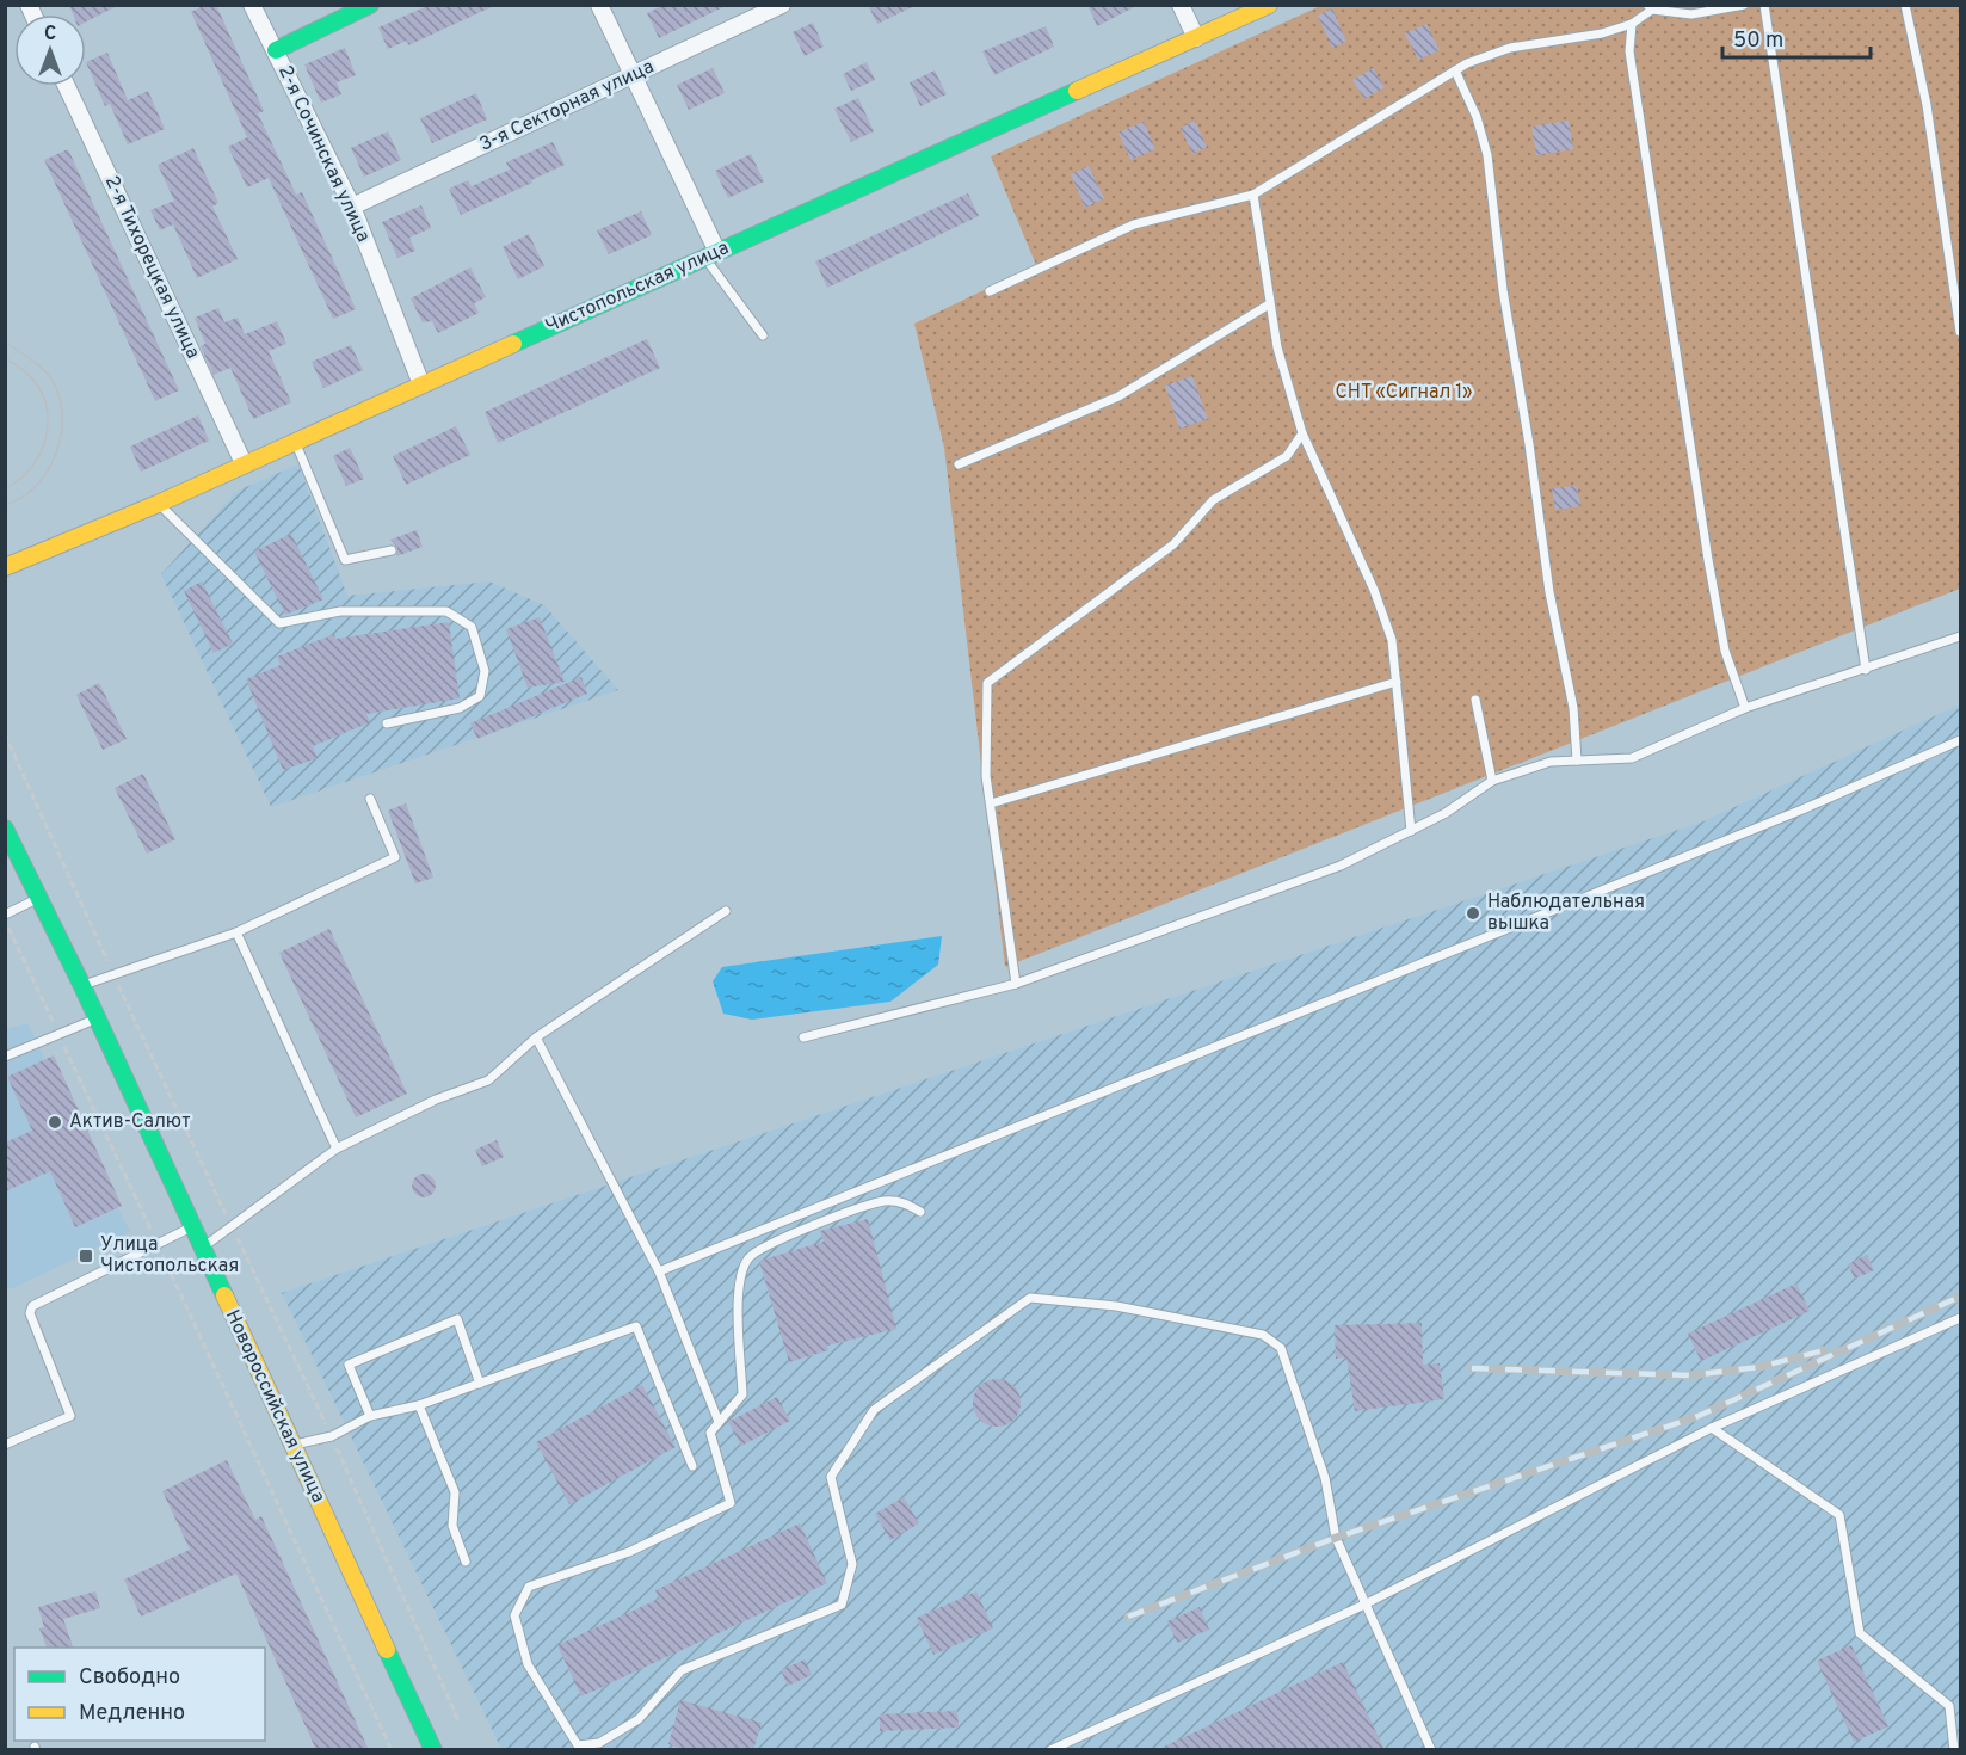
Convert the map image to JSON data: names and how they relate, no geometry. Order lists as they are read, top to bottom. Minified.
{"streets":{"street":["3-я Секторная улица","2-я Сочинская улица","2-я Тихорецкая улица","Чистопольская улица","Новороссийская улица"]},"crossings":[["3-я Секторная улица","2-я Сочинская улица"],["2-я Сочинская улица","Чистопольская улица"],["2-я Тихорецкая улица","Чистопольская улица"]],"parks":["СНТ «Сигнал 1»"],"places":{"other":["Наблюдательная вышка","Актив-Салют"],"transit":["Улица Чистопольская"]},"legend":["Свободно","Медленно"],"scale_bar":"50 m","north":"top"}
